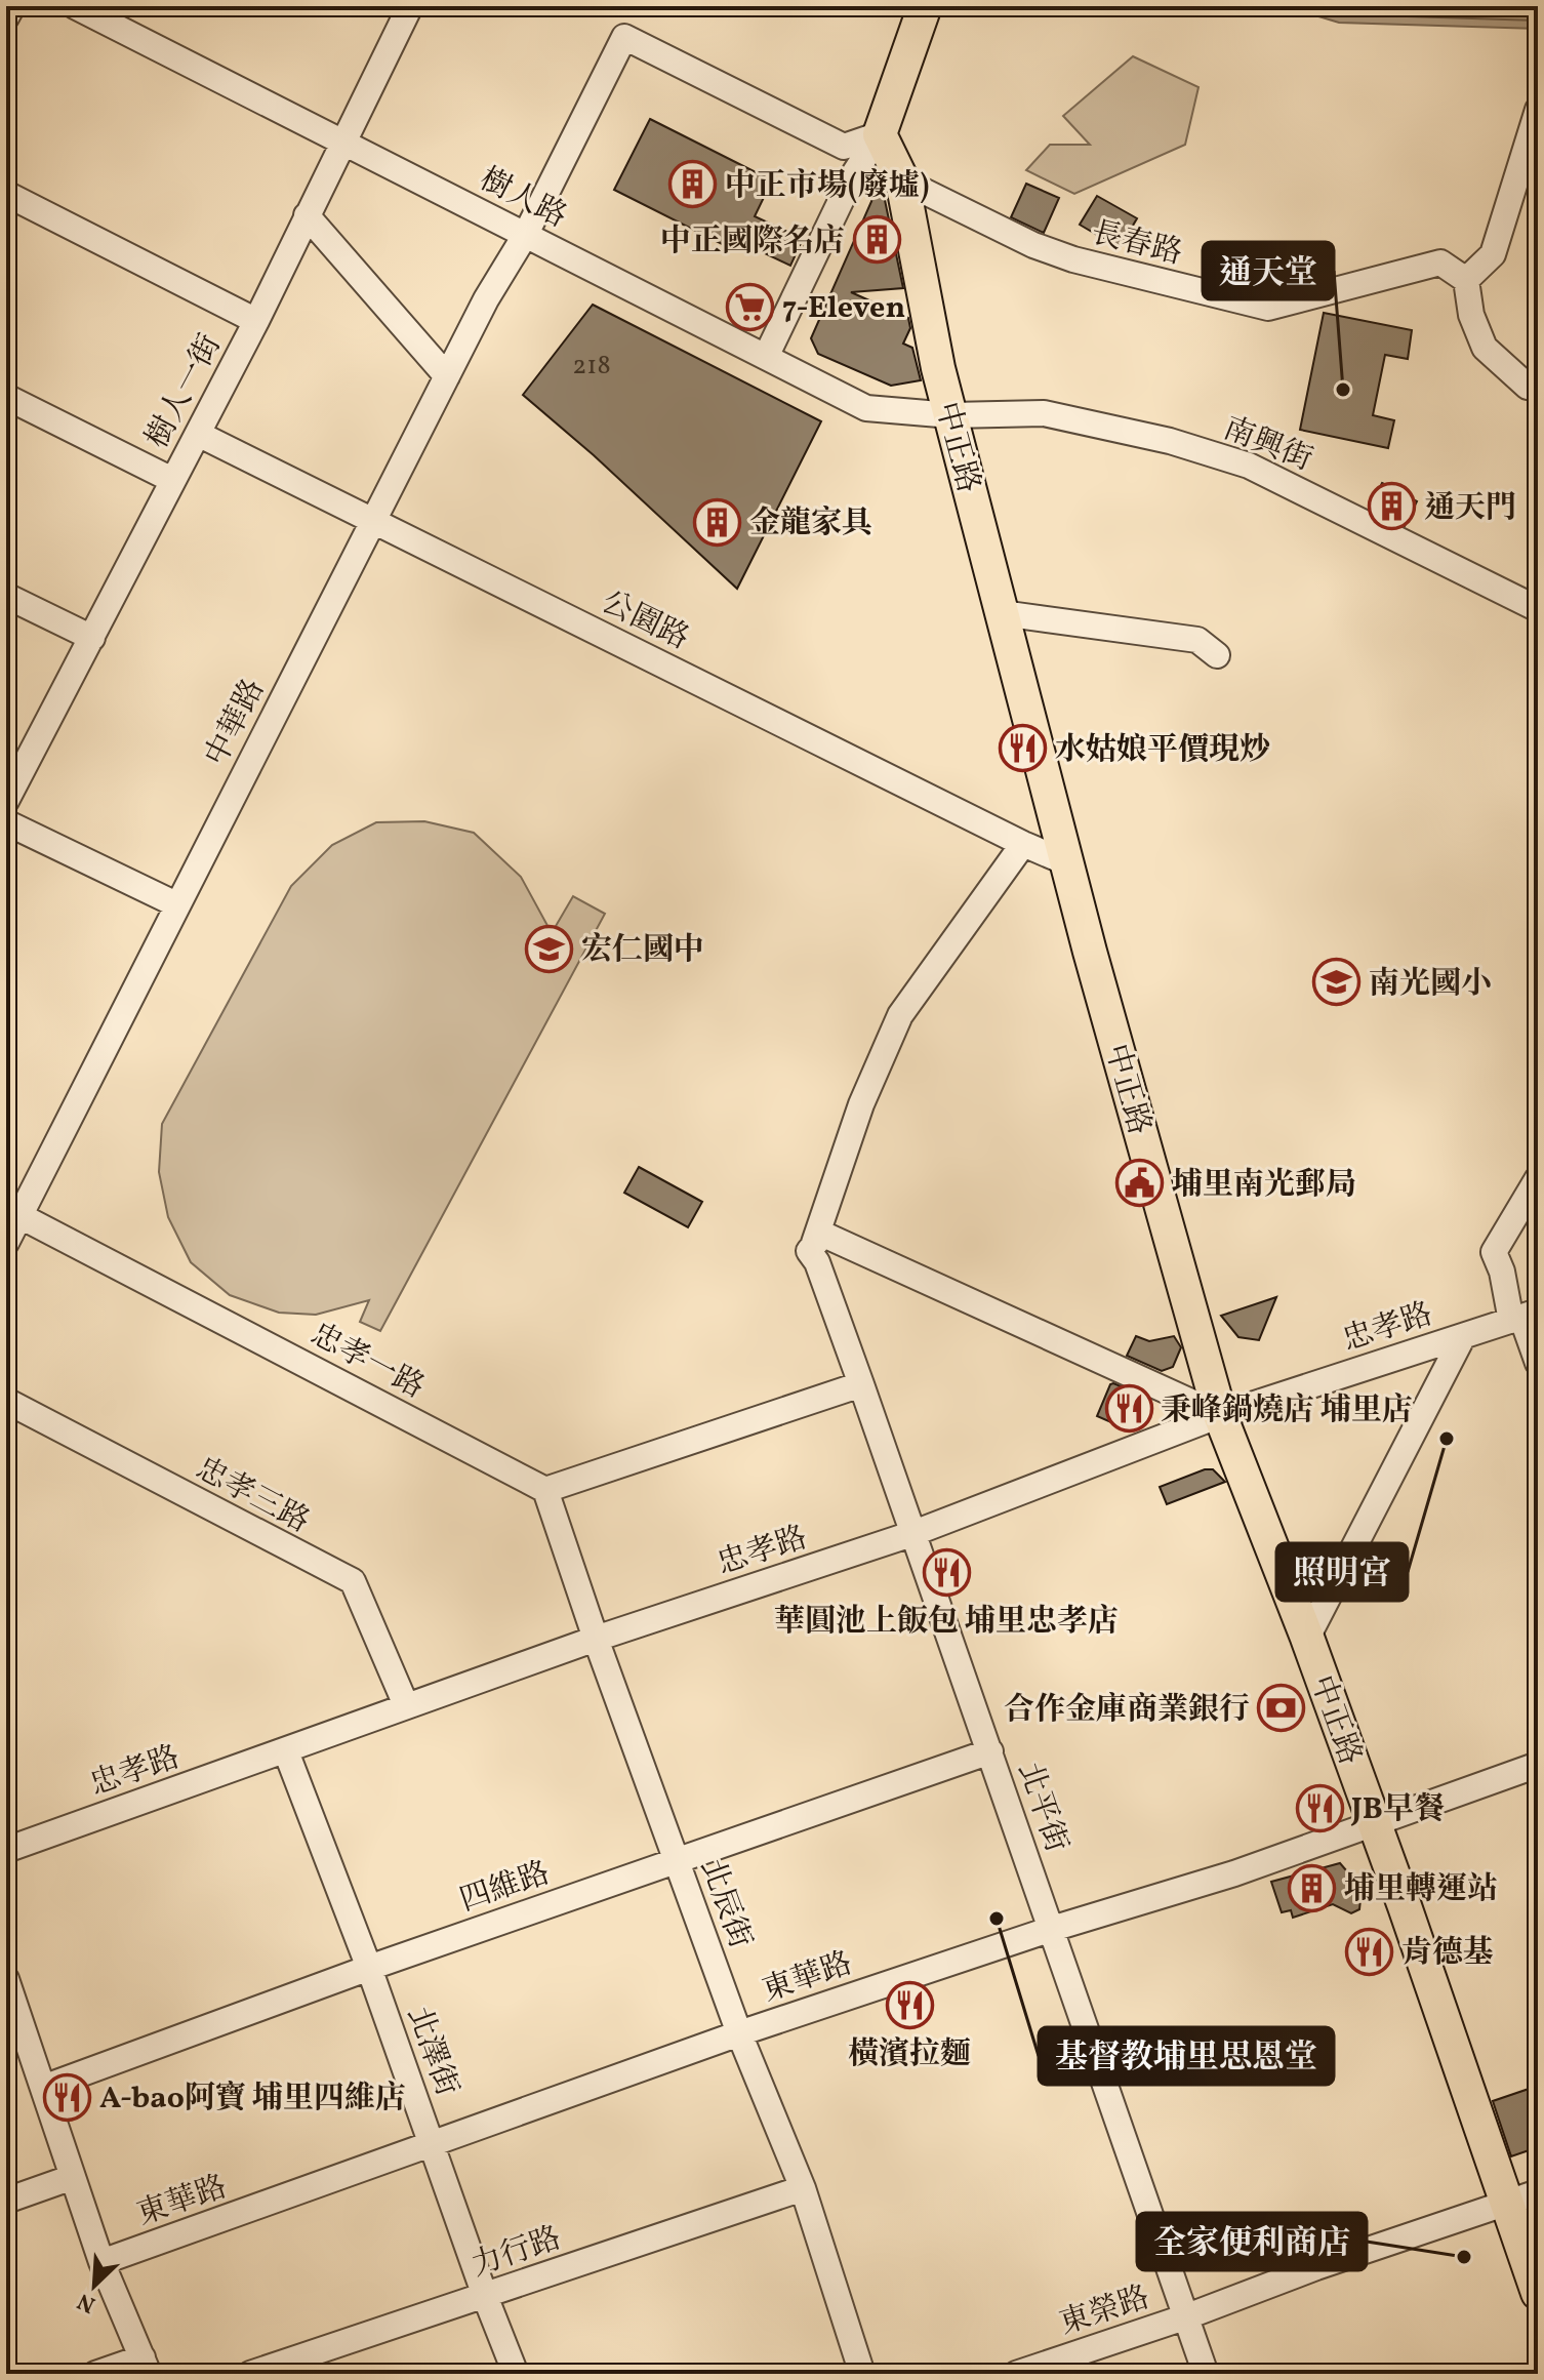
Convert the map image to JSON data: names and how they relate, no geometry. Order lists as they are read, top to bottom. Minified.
{"streets":{"main road":["中正路"],"street":["樹人路","長春路","樹人一街","南興街","公園路","中華路","忠孝路","忠孝一路","忠孝三路","北平街","四維路","北辰街","東華路","北澤街","力行路","東榮路"]},"crossings":[["樹人路","樹人一街"],["樹人路","南興街"],["樹人路","中正路"],["樹人路","中華路"],["長春路","中正路"],["樹人一街","公園路"],["南興街","中正路"],["中正路","公園路"],["中正路","中華路"],["中正路","忠孝路"],["中正路","東華路"],["中正路","東榮路"],["公園路","中華路"],["中華路","忠孝一路"],["忠孝路","忠孝三路"],["忠孝路","北平街"],["忠孝路","北辰街"],["忠孝路","北澤街"],["北平街","四維路"],["北平街","東華路"],["北平街","東榮路"],["四維路","北辰街"],["四維路","北澤街"],["北辰街","東華路"],["北辰街","力行路"],["東華路","北澤街"],["北澤街","力行路"]],"places":{"building":["中正市場(廢墟)","中正國際名店","通天門","金龍家具","埔里轉運站"],"supermarket":["7-Eleven"],"other":["通天堂","照明宮","基督教埔里思恩堂","全家便利商店"],"restaurant":["水姑娘平價現炒","秉峰鍋燒店 埔里店","華圓池上飯包 埔里忠孝店","JB早餐","肯德基","橫濱拉麵","A-bao阿寶 埔里四維店"],"school or university":["宏仁國中","南光國小"],"public building":["埔里南光郵局"],"bank":["合作金庫商業銀行"]},"house_numbers":["218"],"north":"bottom left"}
